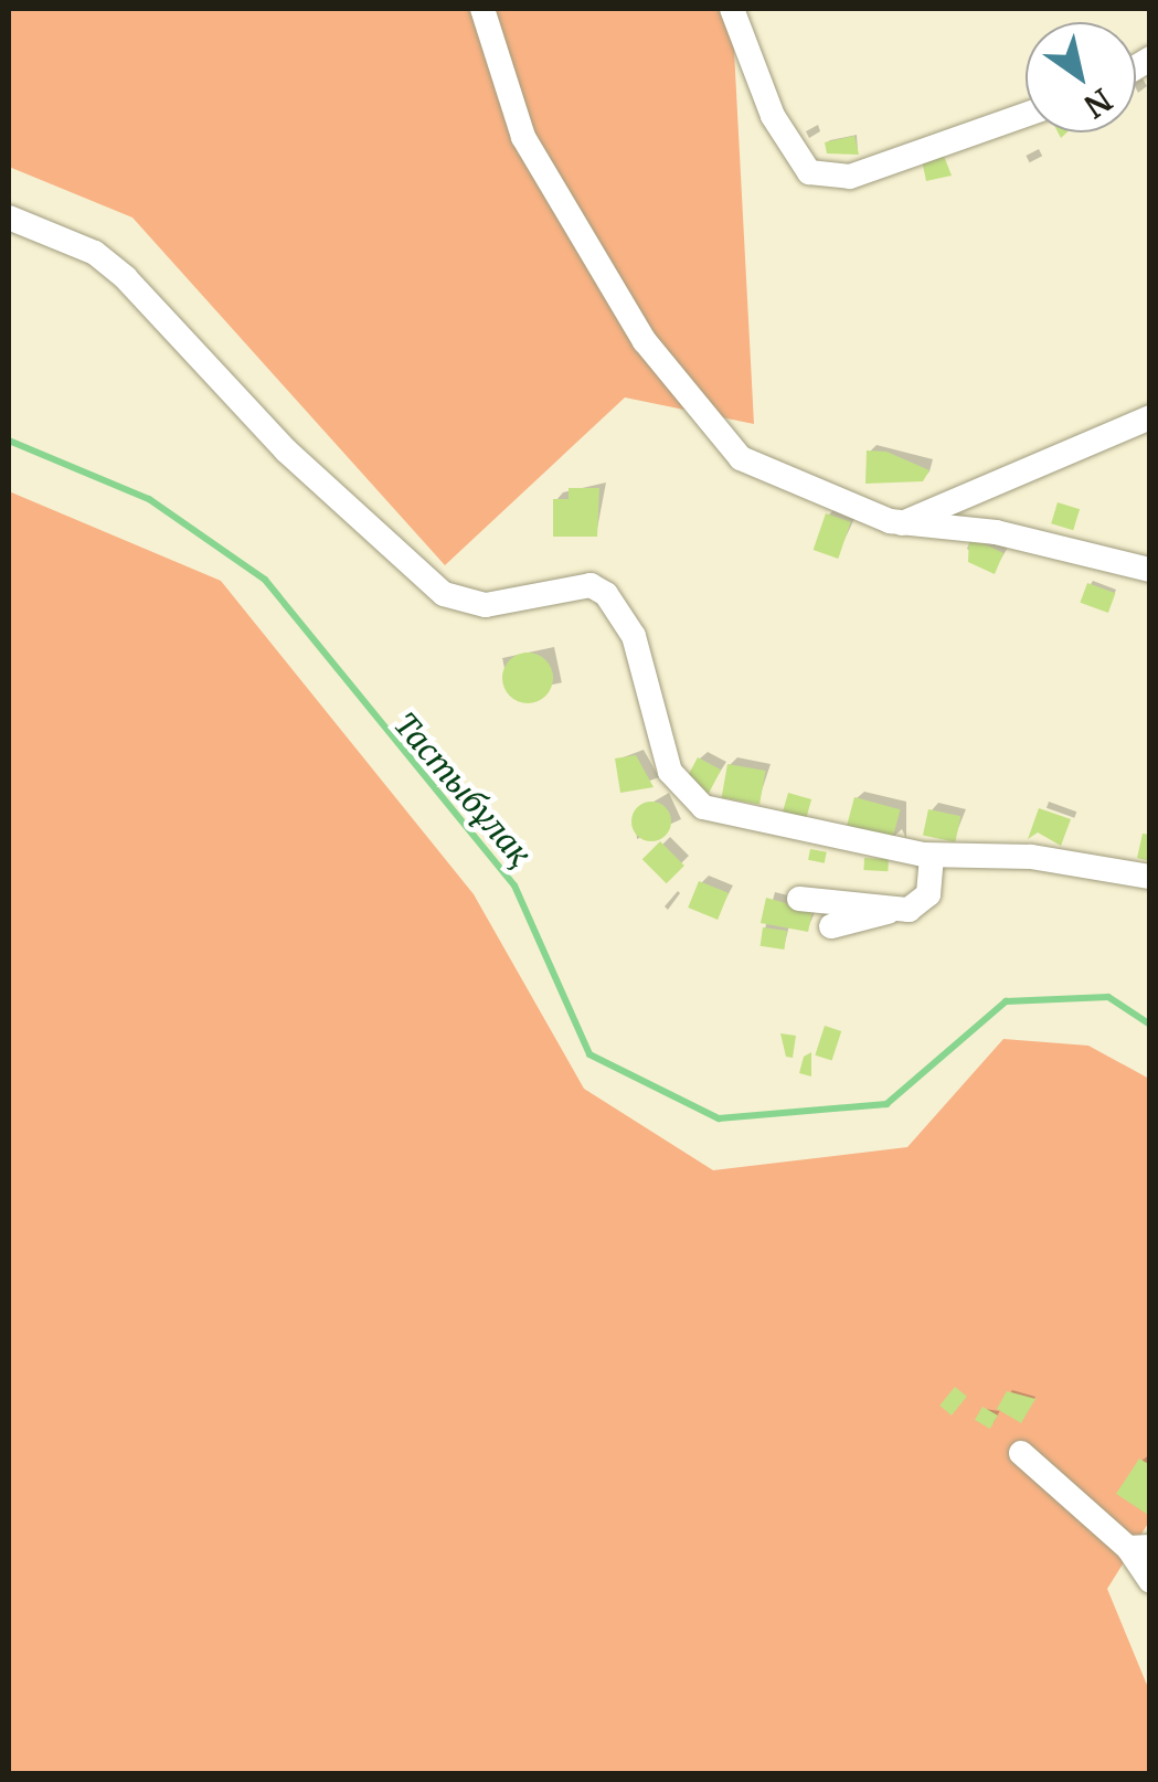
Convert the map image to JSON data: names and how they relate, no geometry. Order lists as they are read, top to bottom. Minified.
{"water":["Тастыбұлақ"],"north":"bottom right"}
